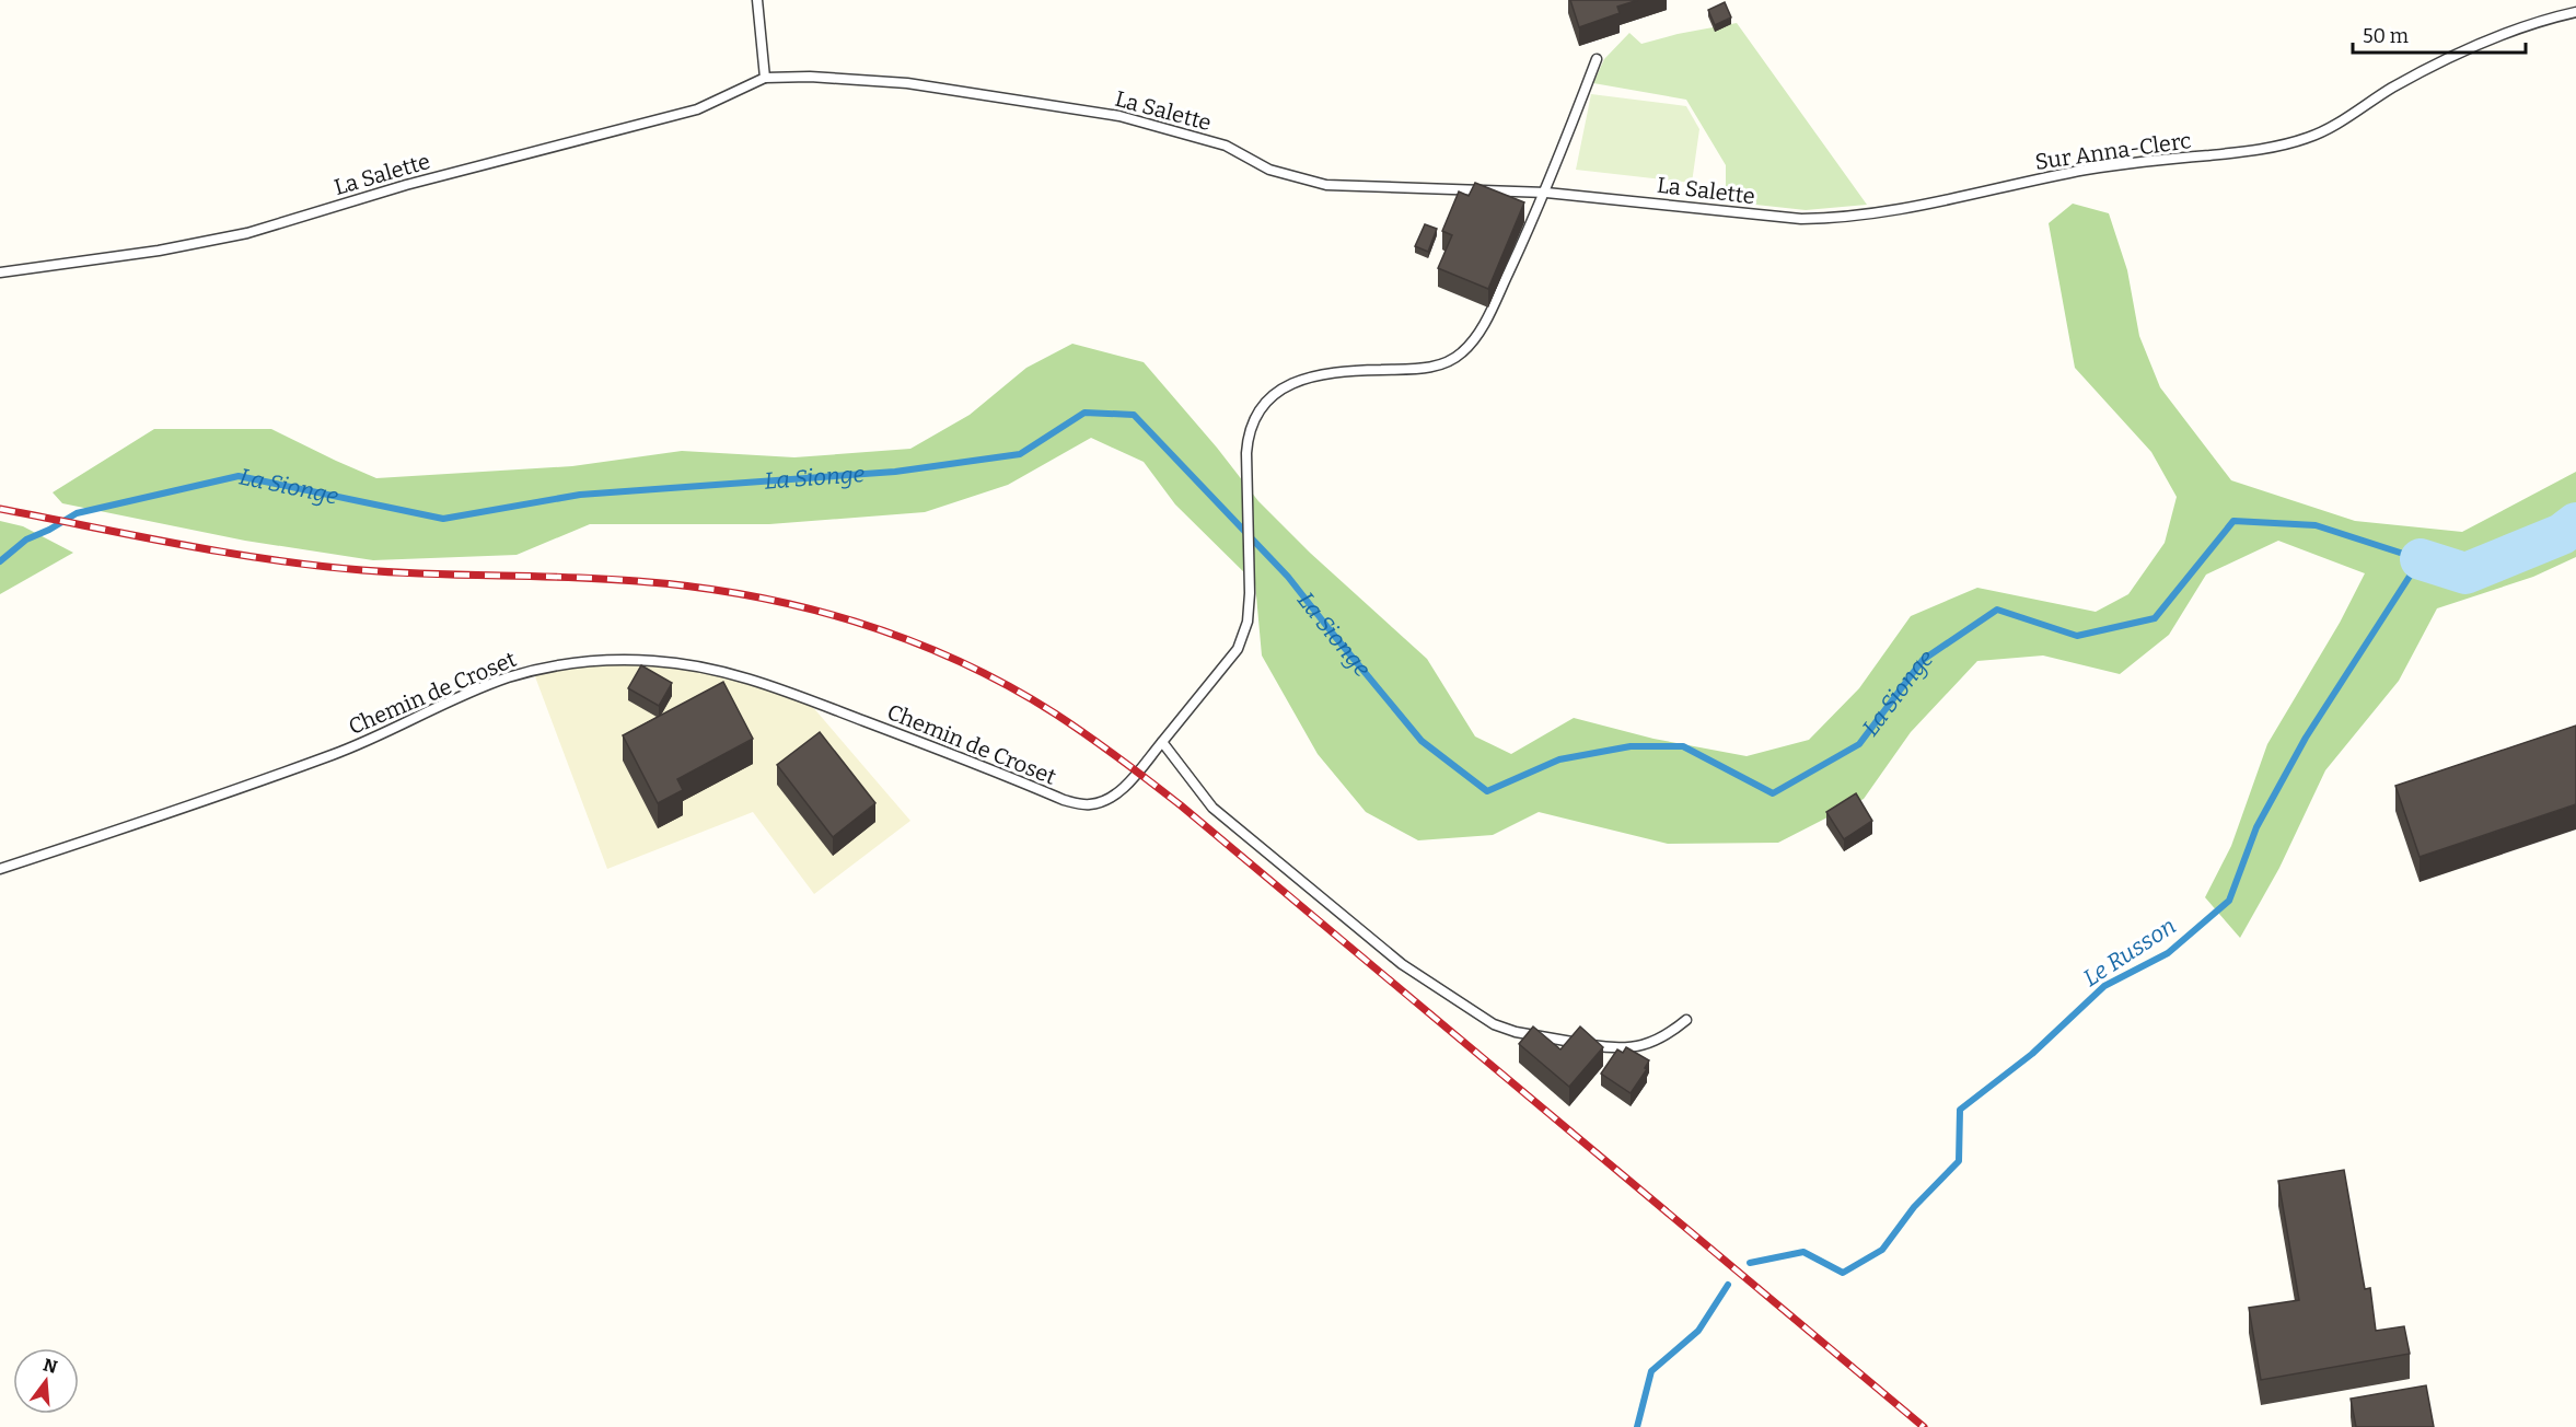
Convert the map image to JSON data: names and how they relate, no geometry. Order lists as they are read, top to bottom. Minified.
{"streets":{"lane":["La Salette","Sur Anna-Clerc","Chemin de Croset"]},"crossings":[["La Salette","Sur Anna-Clerc"],["La Salette","Chemin de Croset"]],"water":["La Sionge","Le Russon"],"scale_bar":"50 m","north":"top"}
